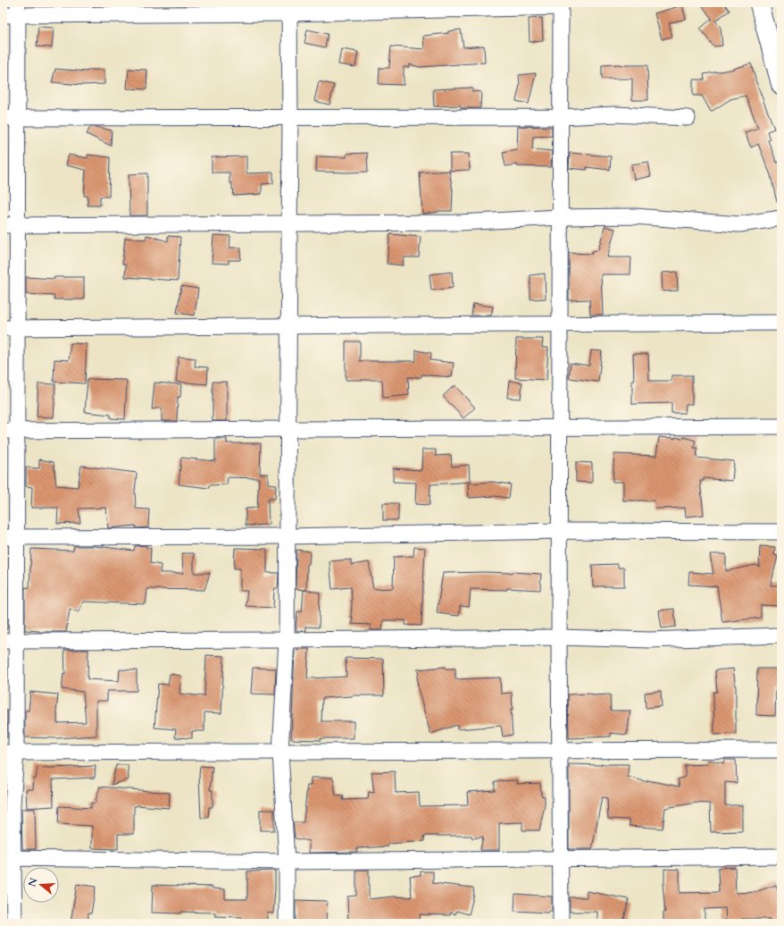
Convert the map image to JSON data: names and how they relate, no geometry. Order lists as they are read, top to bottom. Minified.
{"north":"left"}
